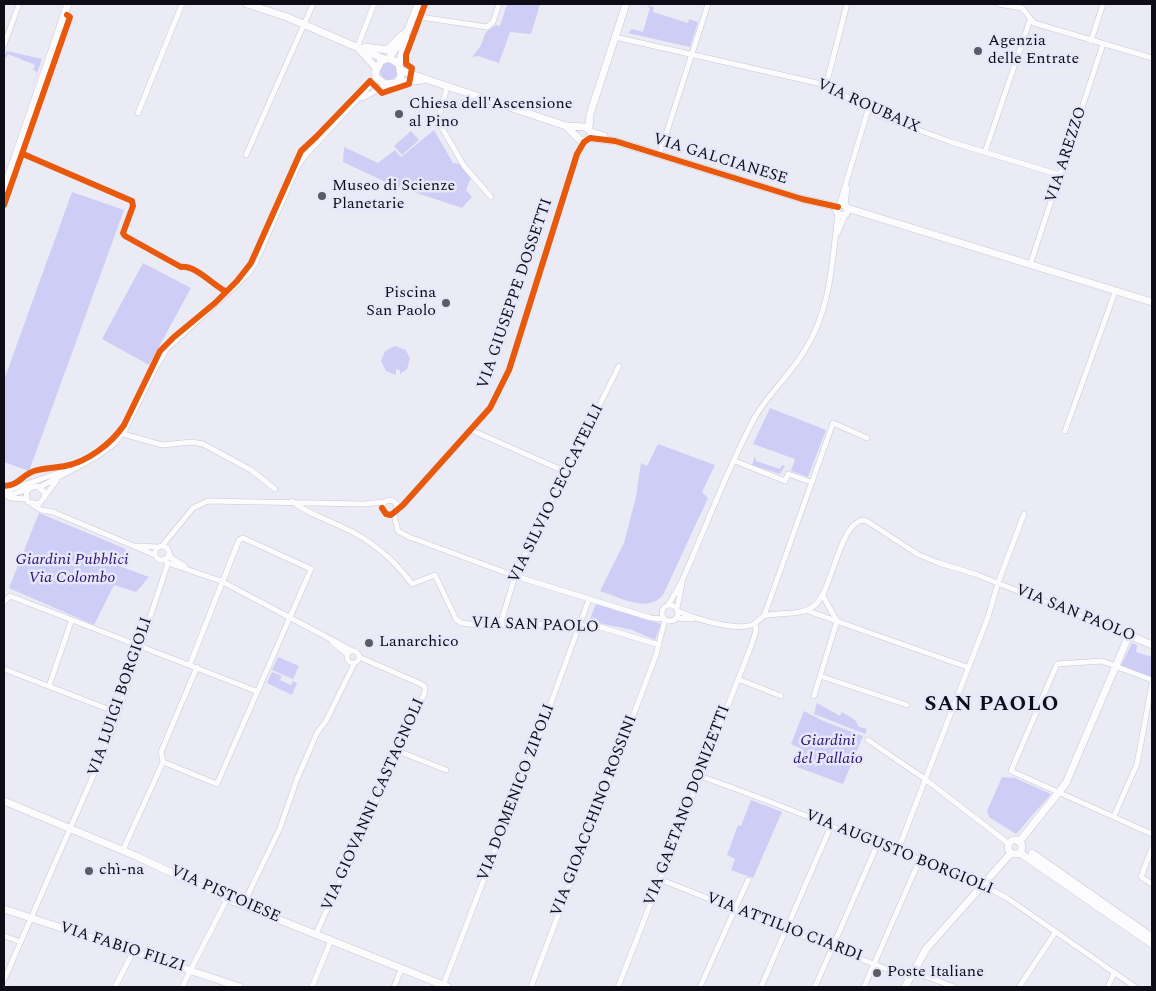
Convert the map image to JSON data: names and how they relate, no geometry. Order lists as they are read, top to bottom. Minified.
{"streets":{"street":["VIA ROUBAIX","VIA AREZZO","VIA GALCIANESE","VIA GIUSEPPE DOSSETTI","VIA SILVIO CECCATELLI","VIA SAN PAOLO","VIA LUIGI BORGIOLI","VIA DOMENICO ZIPOLI","VIA GIOVANNI CASTAGNOLI","VIA GAETANO DONIZETTI","VIA GIOACCHINO ROSSINI","VIA AUGUSTO BORGIOLI","VIA PISTOIESE","VIA ATTILIO CIARDI","VIA FABIO FILZI"]},"crossings":[["VIA ROUBAIX","VIA AREZZO"],["VIA AREZZO","VIA GALCIANESE"],["VIA GALCIANESE","VIA GIUSEPPE DOSSETTI"],["VIA SILVIO CECCATELLI","VIA SAN PAOLO"],["VIA SAN PAOLO","VIA DOMENICO ZIPOLI"],["VIA SAN PAOLO","VIA GIOACCHINO ROSSINI"],["VIA LUIGI BORGIOLI","VIA PISTOIESE"],["VIA LUIGI BORGIOLI","VIA FABIO FILZI"],["VIA DOMENICO ZIPOLI","VIA PISTOIESE"],["VIA GIOVANNI CASTAGNOLI","VIA PISTOIESE"],["VIA GAETANO DONIZETTI","VIA AUGUSTO BORGIOLI"],["VIA GAETANO DONIZETTI","VIA ATTILIO CIARDI"]],"districts":["SAN PAOLO"],"parks":["Giardini Pubblici Via Colombo","Giardini del Pallaio"],"places":["Agenzia delle Entrate","Chiesa dell'Ascensione al Pino","Museo di Scienze Planetarie","Piscina San Paolo","Lanarchico","chì-na","Poste Italiane"]}
